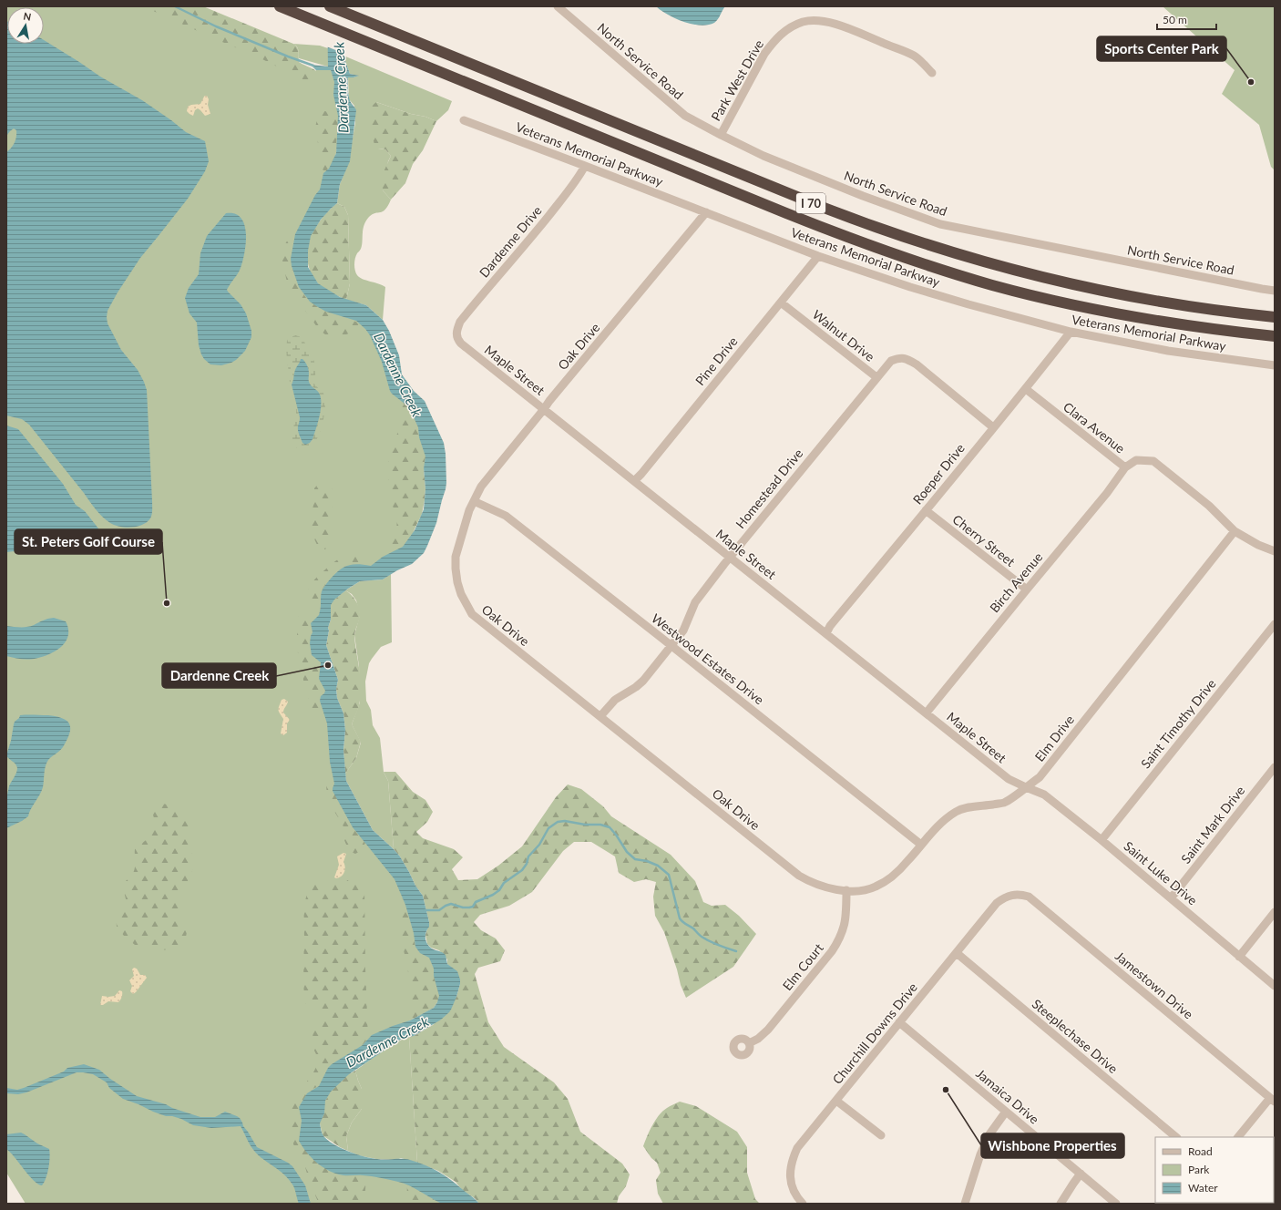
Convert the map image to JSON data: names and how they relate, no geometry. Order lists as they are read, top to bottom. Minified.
{"streets":{"highway":["I 70"],"street":["North Service Road","Park West Drive","Veterans Memorial Parkway","Dardenne Drive","Walnut Drive","Oak Drive","Pine Drive","Maple Street","Clara Avenue","Roeper Drive","Homestead Drive","Cherry Street","Birch Avenue","Westwood Estates Drive","Saint Timothy Drive","Elm Drive","Saint Mark Drive","Saint Luke Drive","Elm Court","Jamestown Drive","Churchill Downs Drive","Steeplechase Drive","Jamaica Drive"]},"crossings":[["North Service Road","Park West Drive"],["Veterans Memorial Parkway","Dardenne Drive"],["Veterans Memorial Parkway","Oak Drive"],["Veterans Memorial Parkway","Pine Drive"],["Veterans Memorial Parkway","Roeper Drive"],["Dardenne Drive","Maple Street"],["Walnut Drive","Pine Drive"],["Walnut Drive","Roeper Drive"],["Walnut Drive","Homestead Drive"],["Oak Drive","Maple Street"],["Oak Drive","Homestead Drive"],["Oak Drive","Westwood Estates Drive"],["Oak Drive","Elm Drive"],["Oak Drive","Elm Court"],["Pine Drive","Maple Street"],["Maple Street","Roeper Drive"],["Maple Street","Homestead Drive"],["Maple Street","Birch Avenue"],["Maple Street","Elm Drive"],["Maple Street","Saint Luke Drive"],["Clara Avenue","Roeper Drive"],["Clara Avenue","Birch Avenue"],["Clara Avenue","Elm Drive"],["Roeper Drive","Cherry Street"],["Homestead Drive","Westwood Estates Drive"],["Cherry Street","Birch Avenue"],["Westwood Estates Drive","Elm Drive"],["Saint Timothy Drive","Saint Luke Drive"],["Elm Drive","Saint Luke Drive"],["Elm Drive","Elm Court"],["Saint Mark Drive","Saint Luke Drive"],["Jamestown Drive","Churchill Downs Drive"],["Churchill Downs Drive","Steeplechase Drive"],["Churchill Downs Drive","Jamaica Drive"]],"water":["Dardenne Creek"],"places":["Sports Center Park","St. Peters Golf Course","Dardenne Creek","Wishbone Properties"],"legend":["Road","Park","Water"],"scale_bar":"50 m","north":"top"}
